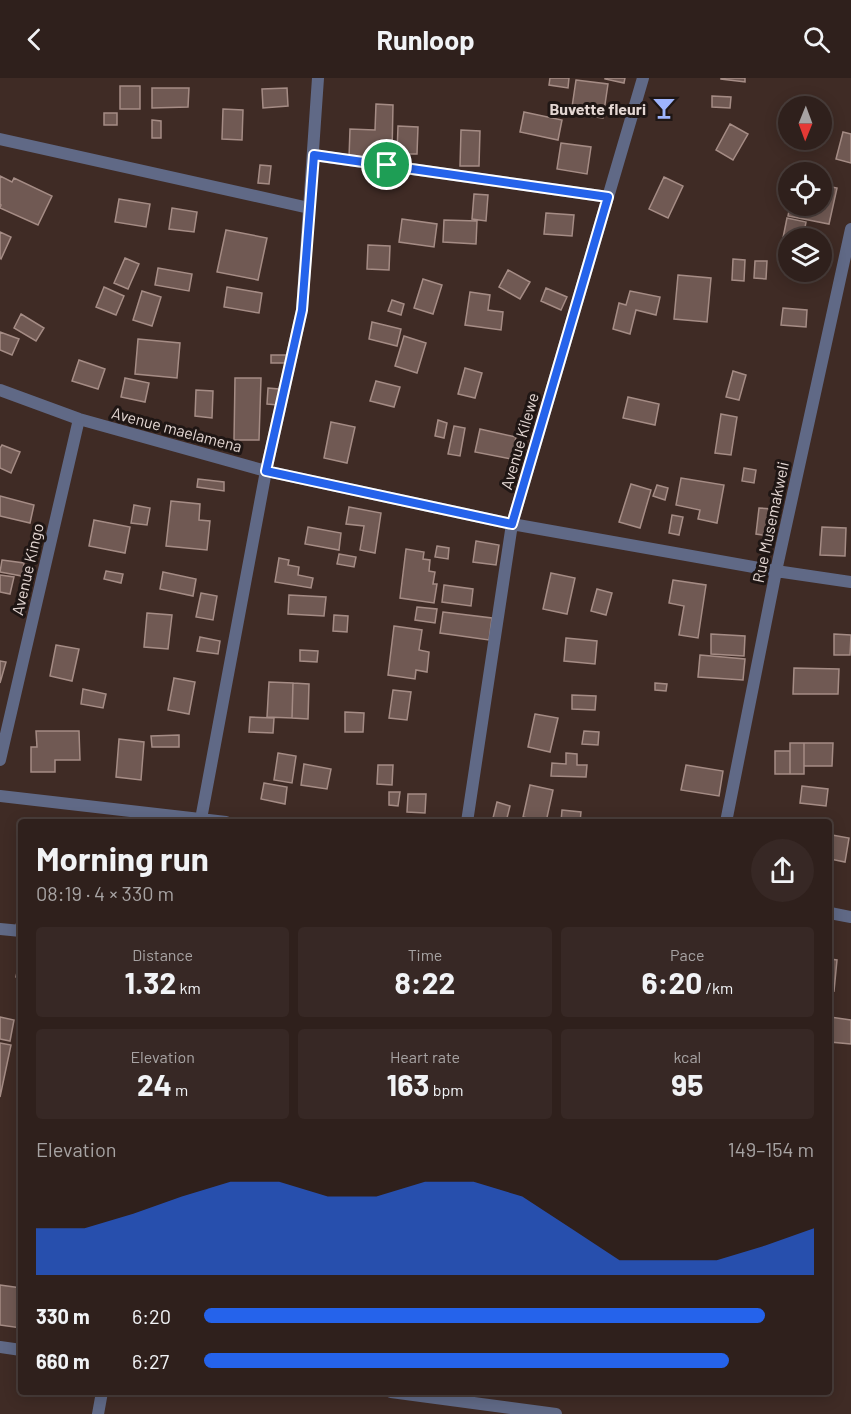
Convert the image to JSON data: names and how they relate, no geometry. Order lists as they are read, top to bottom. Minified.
{"streets":{"street":["Avenue maelamena","Avenue Kilewe","Rue Musemakweli","Avenue Kingo"]},"crossings":[["Avenue maelamena","Avenue Kilewe"],["Avenue maelamena","Rue Musemakweli"],["Avenue maelamena","Avenue Kingo"]],"places":{"bar":["Buvette fleuri"]},"north":"bottom","page":{"header":"Runloop","heading":["Morning run","08:19 · 4 × 330 m"],"stats":[["Distance","1.32 km"],["Time","8:22"],["Pace","6:20 /km"],["Elevation","24 m"],["Heart rate","163 bpm"],["kcal","95"]],"chart":["Elevation","149–154 m"],"list":[{"name":"330 m","note":"6:20"},{"name":"660 m","note":"6:27"}]}}
